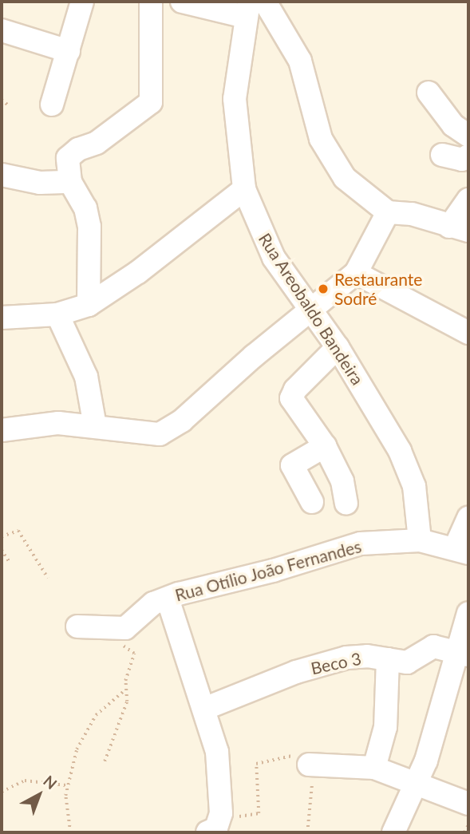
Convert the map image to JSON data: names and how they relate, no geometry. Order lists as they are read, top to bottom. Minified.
{"streets":{"street":["Rua Areobaldo Bandeira","Rua Otílio João Fernandes","Beco 3"]},"crossings":[["Rua Areobaldo Bandeira","Rua Otílio João Fernandes"]],"places":["Restaurante Sodré"],"north":"top right"}
